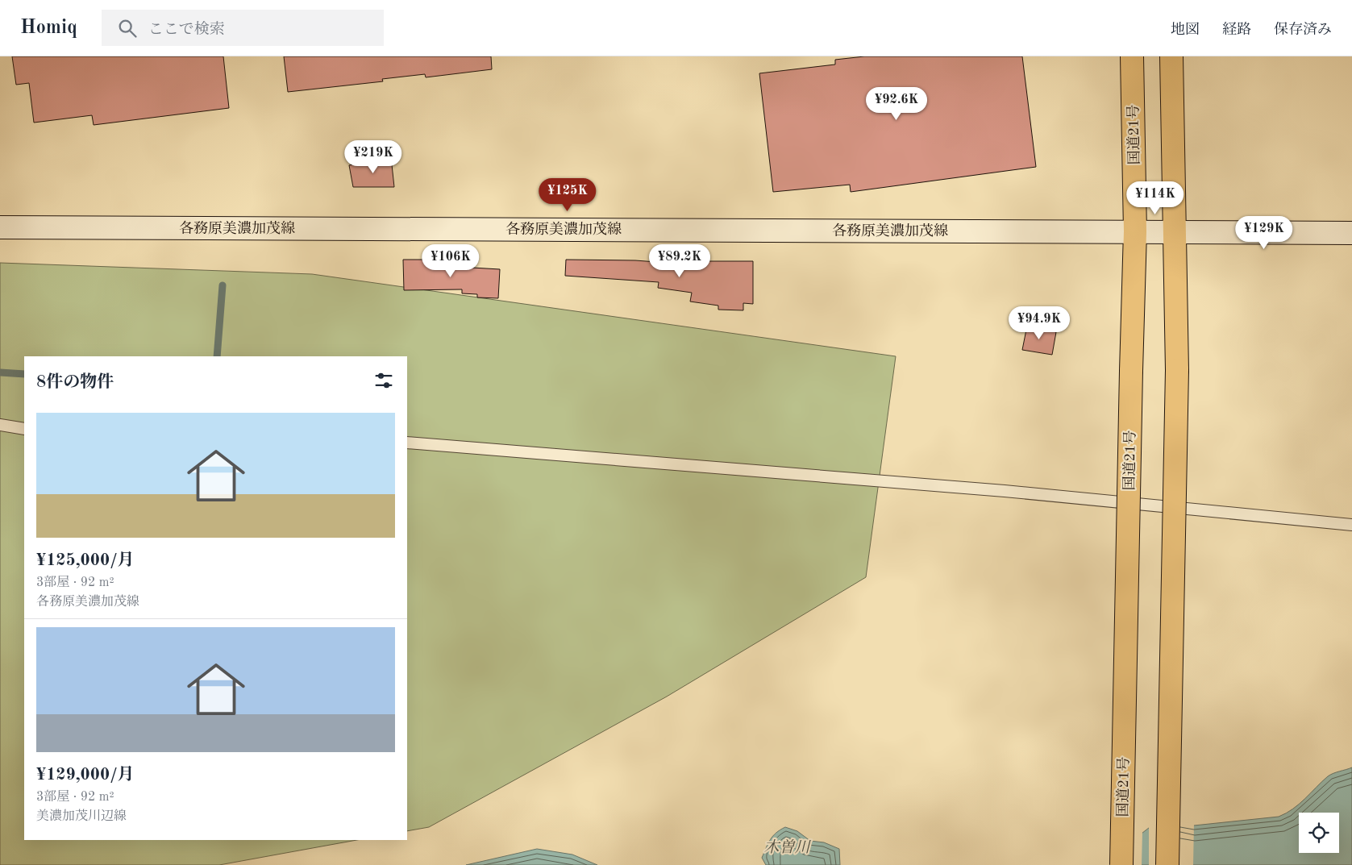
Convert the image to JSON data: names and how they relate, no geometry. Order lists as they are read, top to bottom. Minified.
{"streets":{"highway":["国道21号"],"main road":["各務原美濃加茂線"]},"crossings":[["国道21号","各務原美濃加茂線"]],"water":["木曽川"],"page":{"header":"Homiq","search":"ここで検索","nav":["地図","経路","保存済み"],"price":["¥92.6K","¥219K","¥125K","¥114K","¥129K","¥106K","¥89.2K","¥94.9K"],"heading":"8件の物件","list":[{"name":"¥125,000/月","note":"3部屋 · 92 m² · 各務原美濃加茂線"},{"name":"¥129,000/月","note":"3部屋 · 92 m² · 美濃加茂川辺線"}]}}
